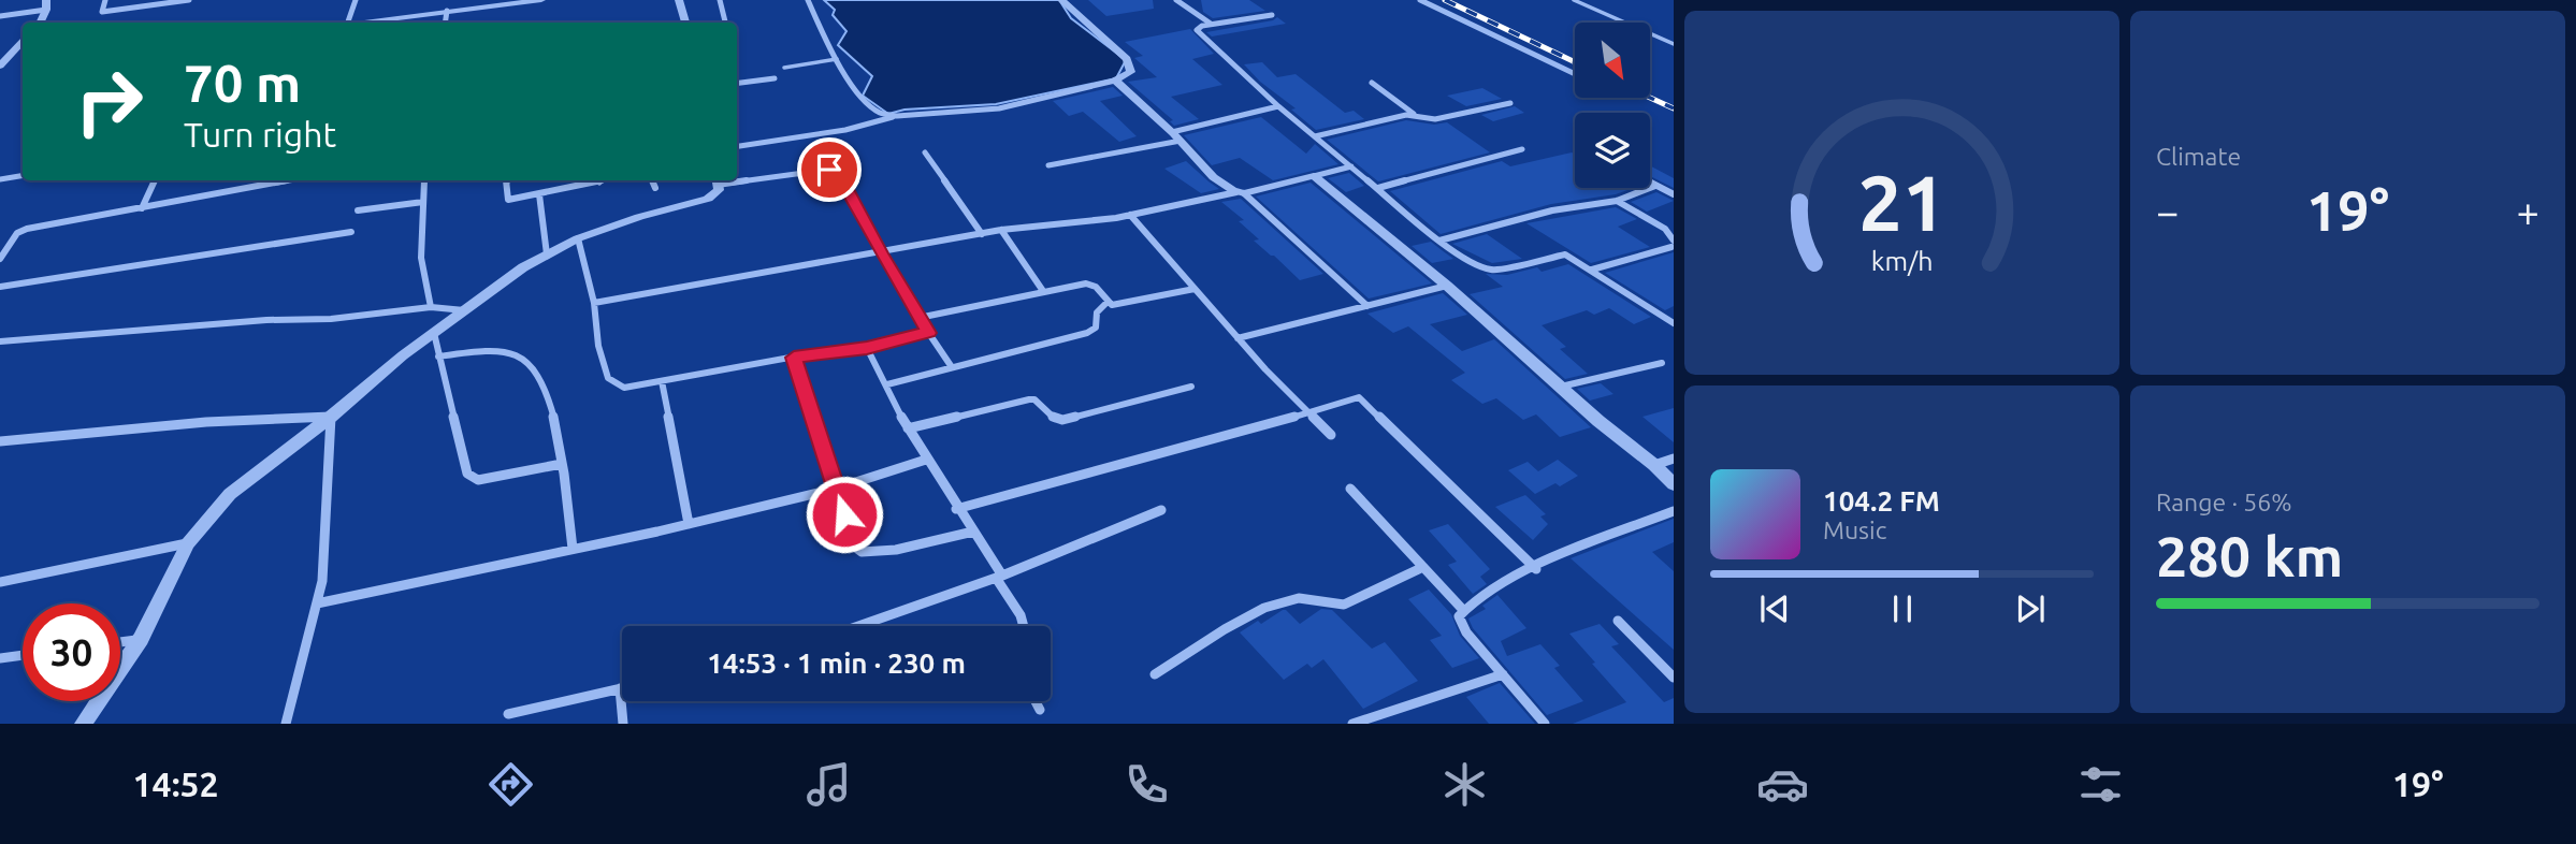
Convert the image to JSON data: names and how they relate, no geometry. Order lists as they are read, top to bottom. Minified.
{"north":"bottom right","page":{"tile":["Climate",["Range · 56%","280 km"]],"turn":["70 m","Turn right"],"heat":["−","19°","+"],"song":["104.2 FM","Music"],"limit":"30","trip":"14:53 · 1 min · 230 m","tabs":["14:52","19°"],"gauge":["21","km/h"]}}
